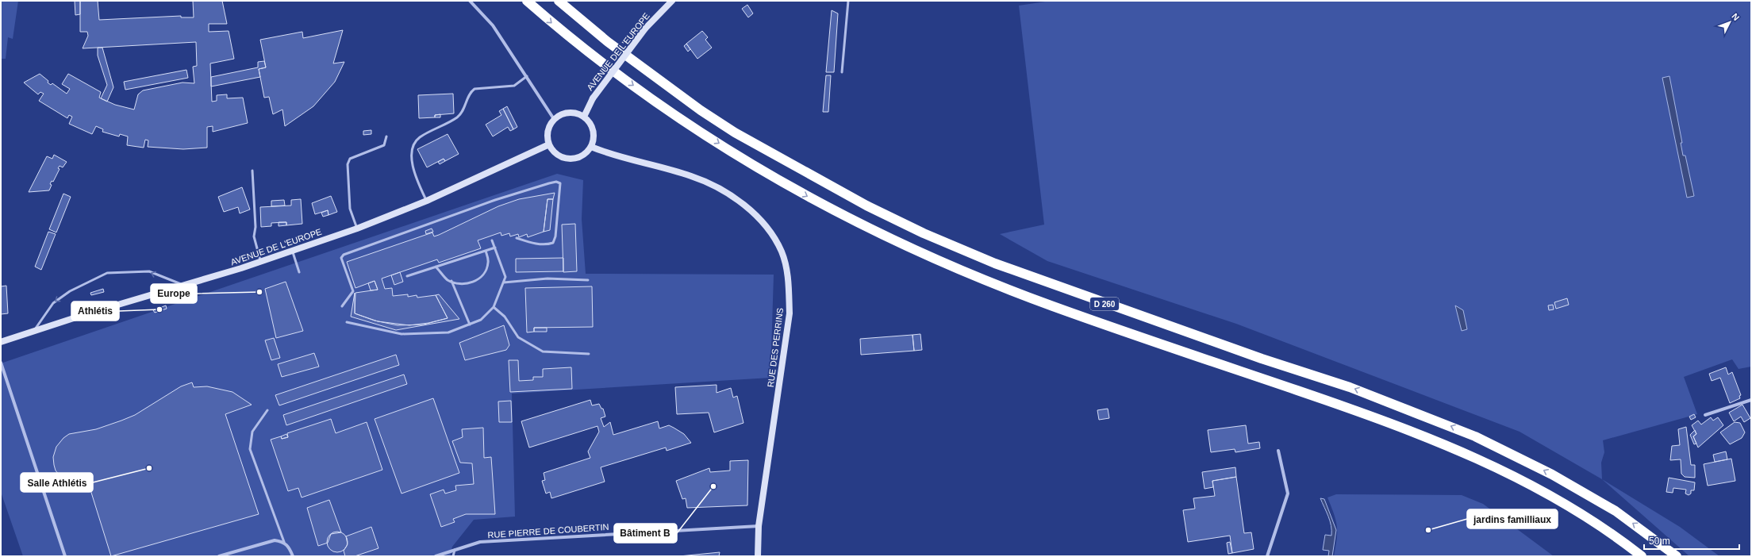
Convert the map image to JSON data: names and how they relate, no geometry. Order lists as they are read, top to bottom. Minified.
{"streets":{"highway":["D 260"],"street":["AVENUE DE L'EUROPE","RUE DES PERRINS","RUE PIERRE DE COUBERTIN"]},"crossings":[["AVENUE DE L'EUROPE","RUE DES PERRINS"],["RUE DES PERRINS","RUE PIERRE DE COUBERTIN"]],"places":["Europe","Athlétis","Salle Athlétis","Bâtiment B","jardins familliaux"],"scale_bar":"50 m","north":"top right"}
